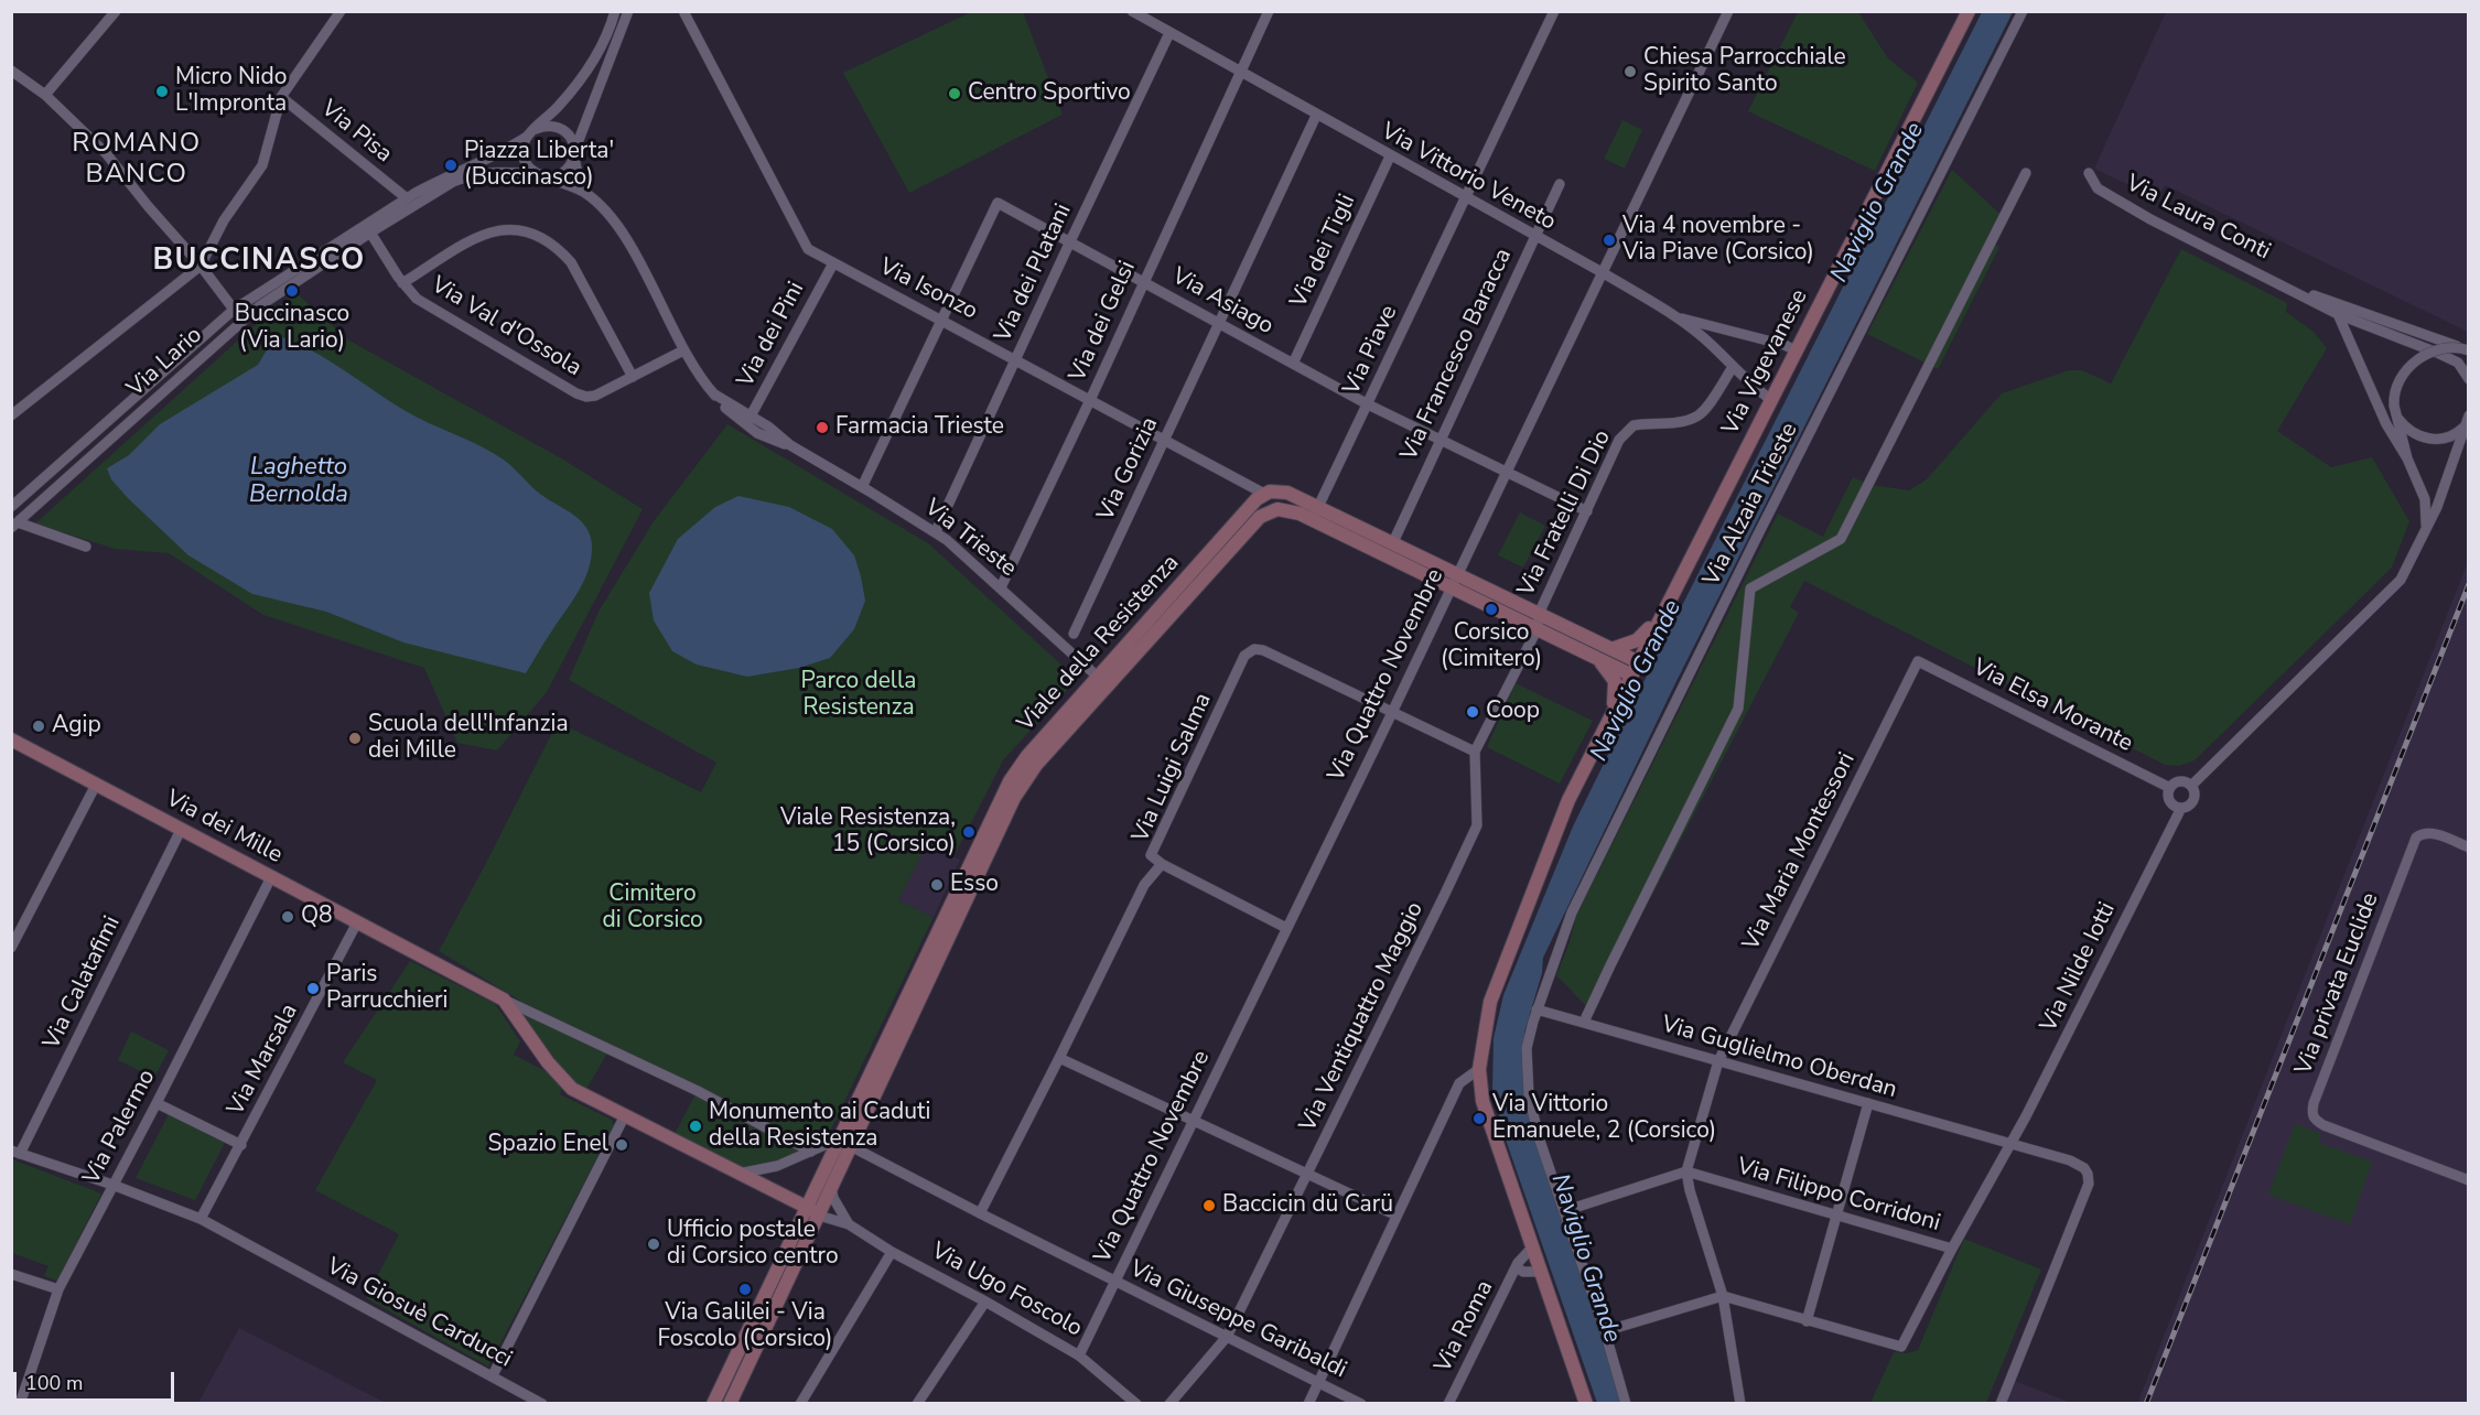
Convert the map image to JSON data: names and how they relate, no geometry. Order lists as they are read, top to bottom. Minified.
{"streets":{"street":["Via Pisa","Via Vittorio Veneto","Via Laura Conti","Via dei Tigli","Via dei Platani","Via Isonzo","Via Asiago","Via dei Gelsi","Via Val d'Ossola","Via dei Pini","Via Piave","Via Francesco Baracca","Via Lario","Via Vigevanese","Via Gorizia","Via Alzaia Trieste","Via Fratelli Di Dio","Via Trieste","Viale della Resistenza","Via Quattro Novembre","Via Elsa Morante","Via Luigi Salma","Via dei Mille","Via Maria Montessori","Via Nilde Iotti","Via Calatafimi","Via privata Euclide","Via Ventiquattro Maggio","Via Guglielmo Oberdan","Via Marsala","Via Palermo","Via Filippo Corridoni","Via Ugo Foscolo","Via Giosuè Carducci","Via Giuseppe Garibaldi","Via Roma"]},"crossings":[["Via Pisa","Via Lario"],["Via Vittorio Veneto","Via dei Tigli"],["Via Vittorio Veneto","Via dei Platani"],["Via Vittorio Veneto","Via dei Gelsi"],["Via Vittorio Veneto","Via Piave"],["Via Vittorio Veneto","Via Francesco Baracca"],["Via Vittorio Veneto","Via Vigevanese"],["Via Vittorio Veneto","Via Gorizia"],["Via Vittorio Veneto","Via Fratelli Di Dio"],["Via Vittorio Veneto","Via Quattro Novembre"],["Via dei Tigli","Via Asiago"],["Via dei Platani","Via Isonzo"],["Via dei Platani","Via Asiago"],["Via dei Platani","Via Trieste"],["Via Isonzo","Via Asiago"],["Via Isonzo","Via dei Gelsi"],["Via Isonzo","Via dei Pini"],["Via Isonzo","Via Gorizia"],["Via Isonzo","Viale della Resistenza"],["Via Asiago","Via dei Gelsi"],["Via Asiago","Via Piave"],["Via Asiago","Via Francesco Baracca"],["Via Asiago","Via Gorizia"],["Via Asiago","Via Fratelli Di Dio"],["Via Asiago","Via Quattro Novembre"],["Via dei Gelsi","Via Trieste"],["Via Val d'Ossola","Via Lario"],["Via Val d'Ossola","Via Trieste"],["Via dei Pini","Via Trieste"],["Via Piave","Viale della Resistenza"],["Via Francesco Baracca","Viale della Resistenza"],["Via Lario","Via Trieste"],["Via Vigevanese","Viale della Resistenza"],["Via Vigevanese","Via Roma"],["Via Alzaia Trieste","Via Guglielmo Oberdan"],["Via Fratelli Di Dio","Viale della Resistenza"],["Via Fratelli Di Dio","Via Ventiquattro Maggio"],["Via Trieste","Viale della Resistenza"],["Viale della Resistenza","Via Quattro Novembre"],["Viale della Resistenza","Via Ventiquattro Maggio"],["Viale della Resistenza","Via Ugo Foscolo"],["Viale della Resistenza","Via Giuseppe Garibaldi"],["Via Quattro Novembre","Via Luigi Salma"],["Via Quattro Novembre","Via Ugo Foscolo"],["Via Quattro Novembre","Via Giuseppe Garibaldi"],["Via Elsa Morante","Via Maria Montessori"],["Via Elsa Morante","Via Nilde Iotti"],["Via Luigi Salma","Via Ventiquattro Maggio"],["Via Luigi Salma","Via Giuseppe Garibaldi"],["Via dei Mille","Via Calatafimi"],["Via dei Mille","Via Marsala"],["Via dei Mille","Via Palermo"],["Via dei Mille","Via Ugo Foscolo"],["Via Maria Montessori","Via Guglielmo Oberdan"],["Via Maria Montessori","Via Filippo Corridoni"],["Via Nilde Iotti","Via Guglielmo Oberdan"],["Via Nilde Iotti","Via Filippo Corridoni"],["Via Calatafimi","Via Giosuè Carducci"],["Via Ventiquattro Maggio","Via Giuseppe Garibaldi"],["Via Marsala","Via Palermo"],["Via Marsala","Via Giosuè Carducci"],["Via Palermo","Via Giosuè Carducci"]],"districts":["ROMANO BANCO","BUCCINASCO"],"water":["Naviglio Grande","Laghetto Bernolda"],"parks":["Parco della Resistenza","Cimitero di Corsico"],"places":["Chiesa Parrocchiale Spirito Santo","Micro Nido L'Impronta","Centro Sportivo","Piazza Liberta' (Buccinasco)","Via 4 novembre - Via Piave (Corsico)","Buccinasco (Via Lario)","Farmacia Trieste","Corsico (Cimitero)","Coop","Agip","Scuola dell'Infanzia dei Mille","Viale Resistenza, 15 (Corsico)","Esso","Q8","Paris Parrucchieri","Via Vittorio Emanuele, 2 (Corsico)","Monumento ai Caduti della Resistenza","Spazio Enel","Baccicin dü Carü","Ufficio postale di Corsico centro","Via Galilei - Via Foscolo (Corsico)"],"scale_bar":"100 m"}
